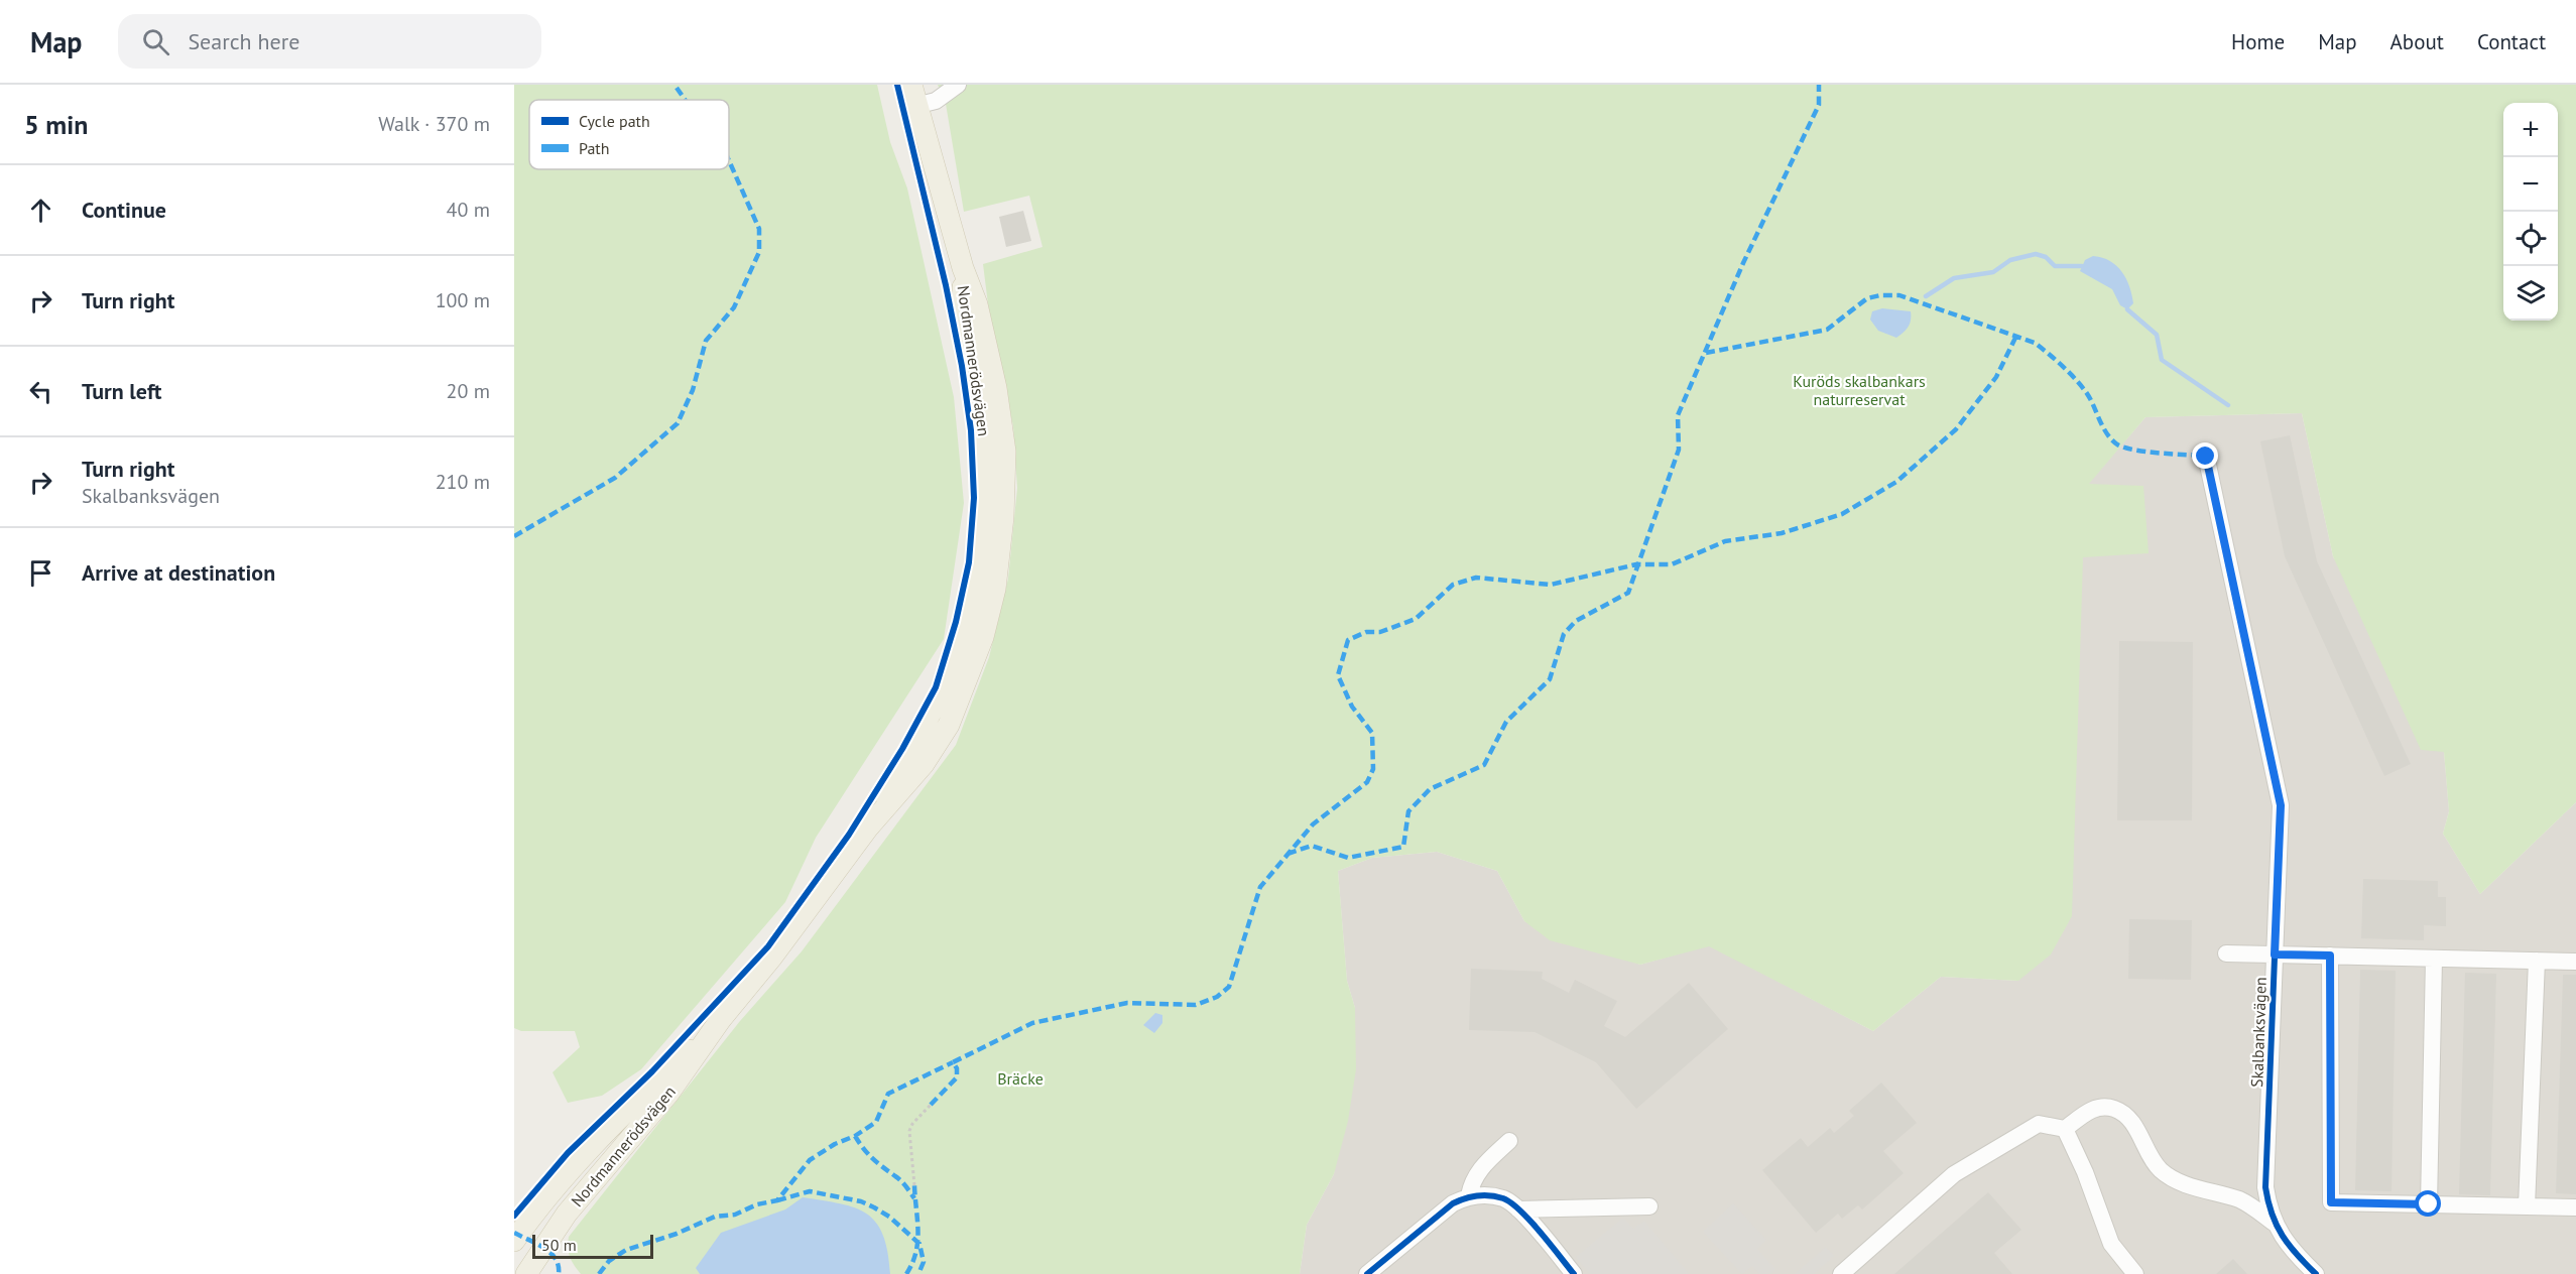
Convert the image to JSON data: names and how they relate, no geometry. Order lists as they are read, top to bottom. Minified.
{"streets":{"main road":["Nordmannerödsvägen"],"street":["Skalbanksvägen"]},"parks":["Kuröds skalbankars naturreservat","Bräcke"],"legend":["Cycle path","Path"],"scale_bar":"50 m","page":{"header":"Map","search":"Search here","nav":["Home","Map","About","Contact"],"heading":["5 min","Walk · 370 m"],"map_buttons":["+","−"],"list":[["Continue","40 m"],["Turn right","100 m"],["Turn left","20 m"],["Turn right","Skalbanksvägen","210 m"],"Arrive at destination"],"scale":"50 m"}}
